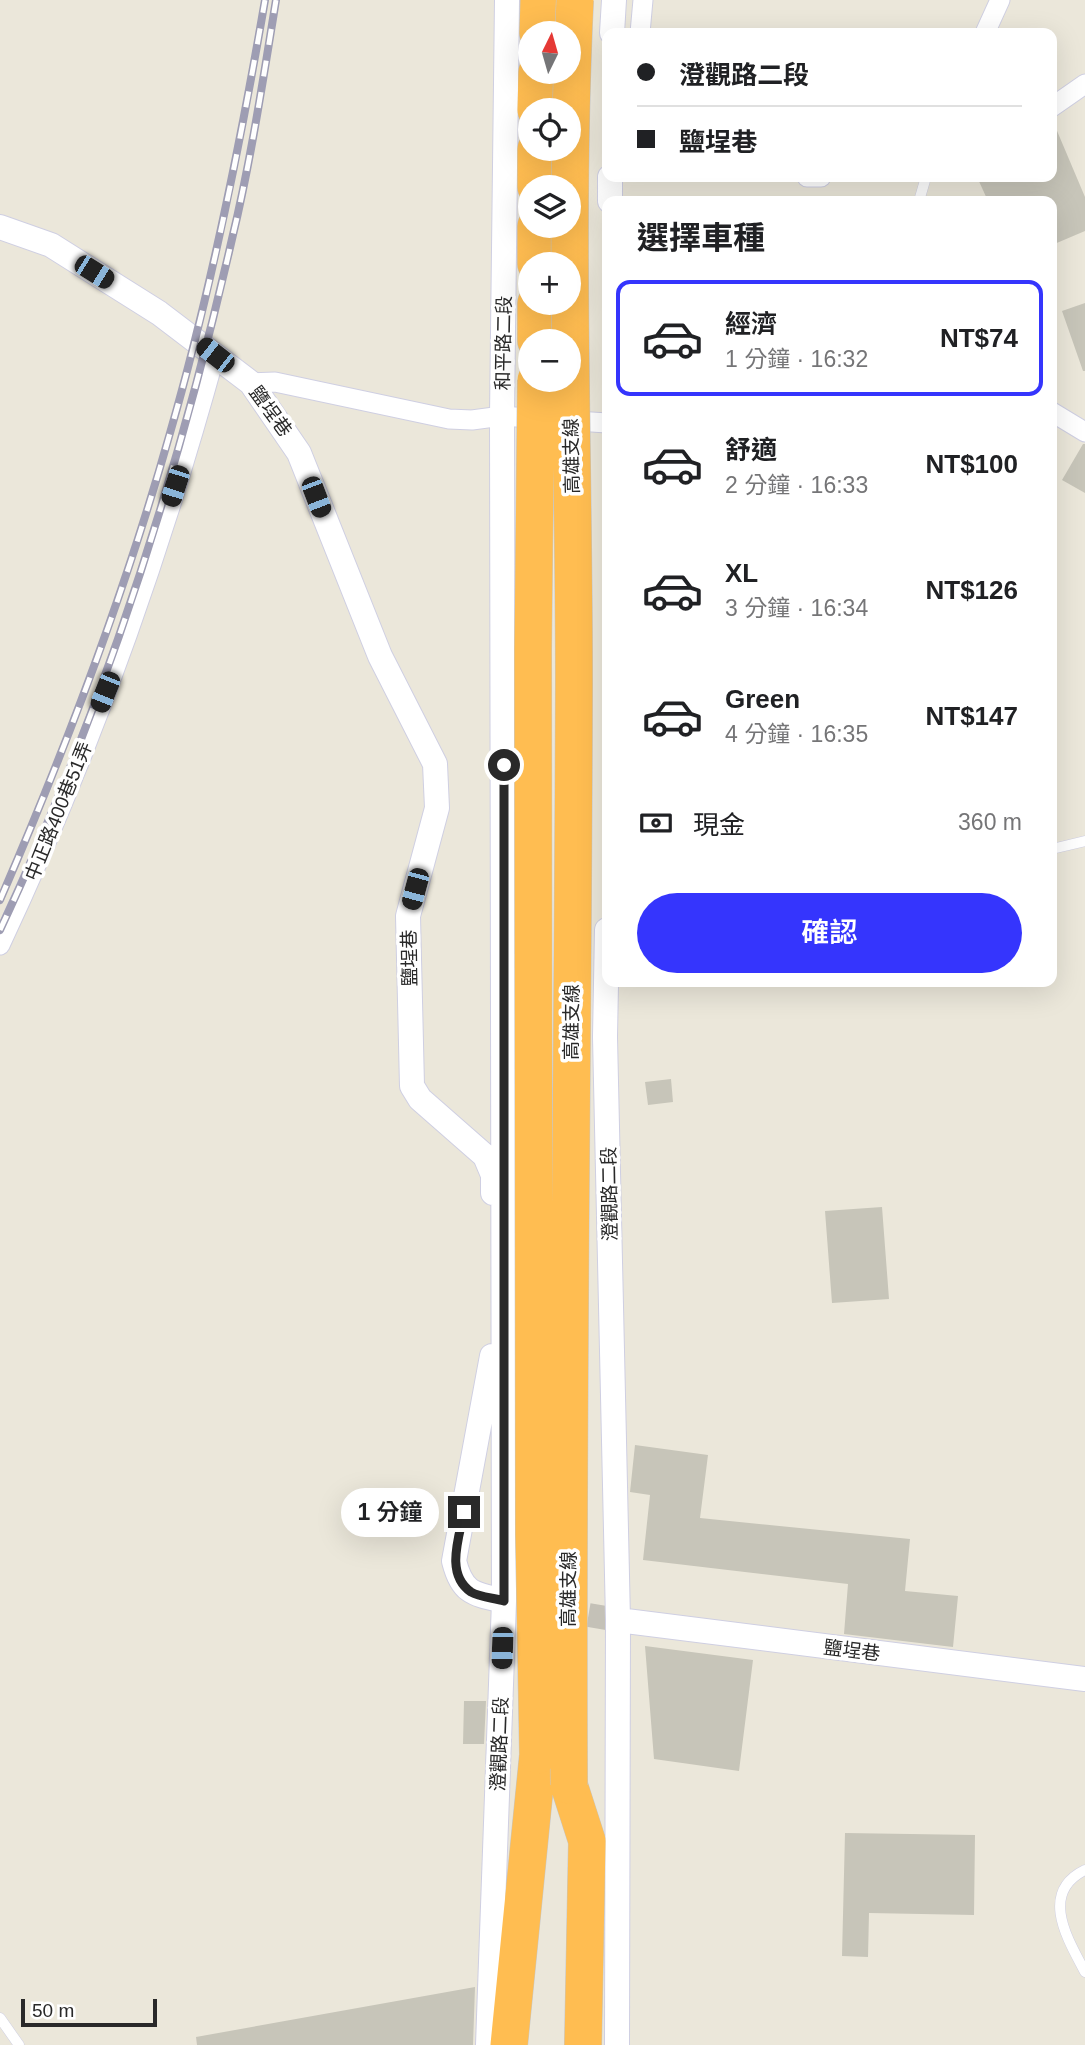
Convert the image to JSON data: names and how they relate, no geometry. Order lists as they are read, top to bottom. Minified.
{"streets":{"highway":["高雄支線"],"street":["和平路二段","鹽埕巷","中正路400巷51弄","澄觀路二段"]},"crossings":[["和平路二段","澄觀路二段"],["鹽埕巷","中正路400巷51弄"],["鹽埕巷","澄觀路二段"]],"scale_bar":"50 m","north":"top","page":{"map_buttons":["+","−"],"banner":["澄觀路二段","鹽埕巷"],"heading":"選擇車種","list":[{"name":"經濟","note":"1 分鐘 · 16:32","value":"NT$74"},{"name":"舒適","note":"2 分鐘 · 16:33","value":"NT$100"},{"name":"XL","note":"3 分鐘 · 16:34","value":"NT$126"},{"name":"Green","note":"4 分鐘 · 16:35","value":"NT$147"}],"pay":["現金","360 m"],"buttons":"確認","bubble":"1 分鐘","scale":"50 m"}}
